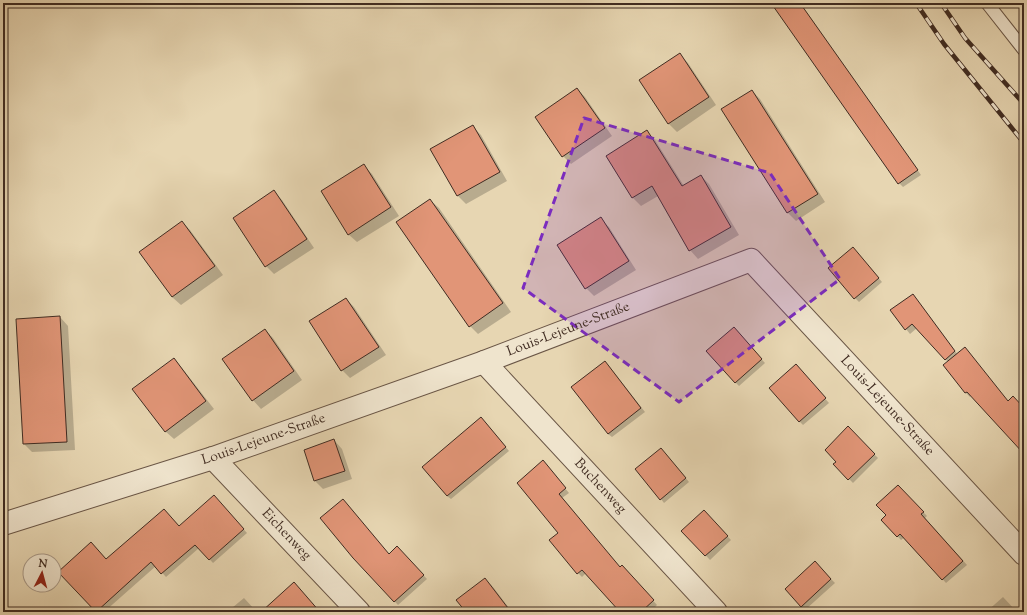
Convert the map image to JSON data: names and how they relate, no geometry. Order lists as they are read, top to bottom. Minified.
{"streets":{"street":["Louis-Lejeune-Straße","Buchenweg","Eichenweg"]},"crossings":[["Louis-Lejeune-Straße","Buchenweg"],["Louis-Lejeune-Straße","Eichenweg"]],"north":"top"}
